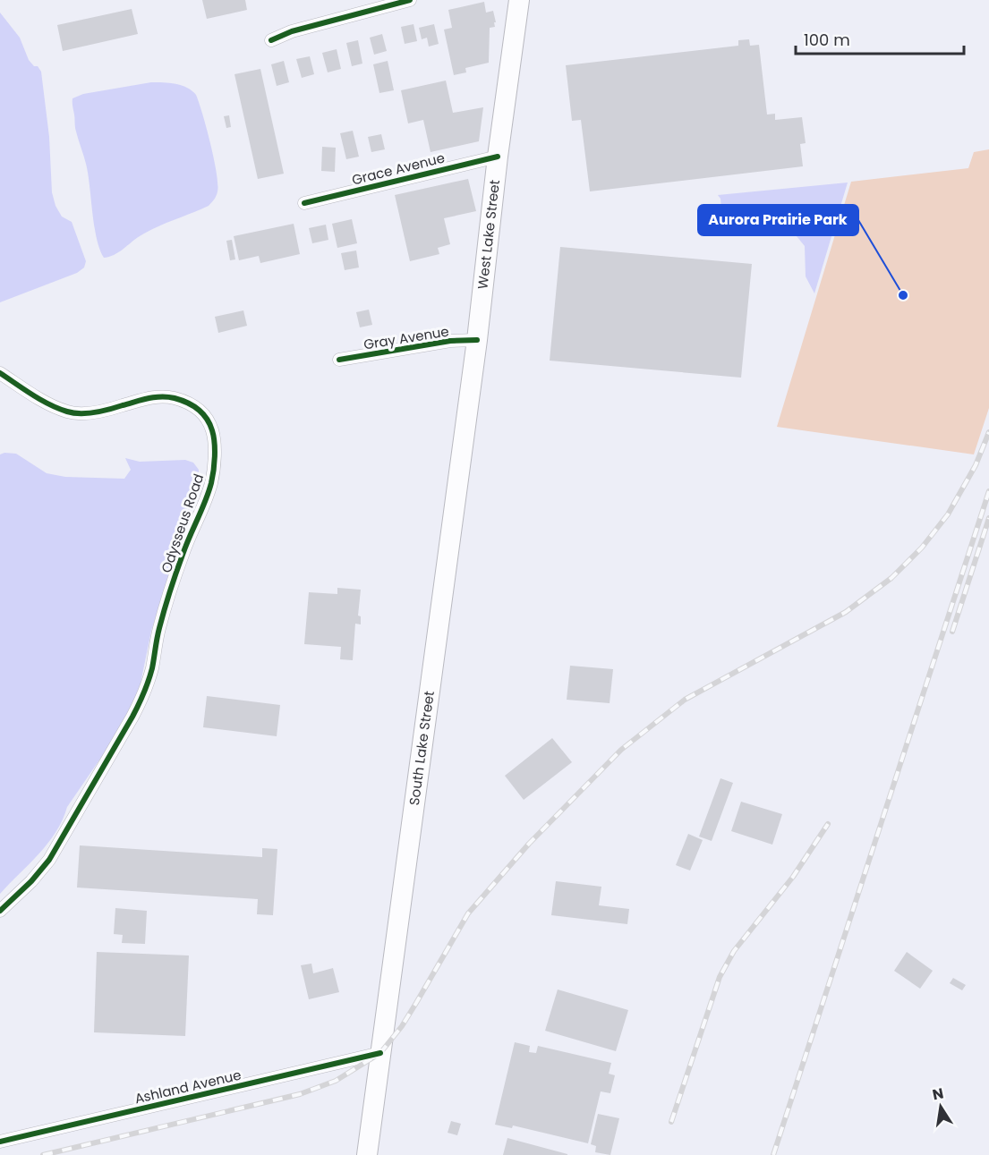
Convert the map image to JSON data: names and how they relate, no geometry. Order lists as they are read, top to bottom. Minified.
{"streets":{"main road":["West Lake Street","South Lake Street"],"street":["Grace Avenue","Gray Avenue","Odysseus Road","Ashland Avenue"]},"crossings":[["Grace Avenue","West Lake Street"],["West Lake Street","Gray Avenue"],["West Lake Street","South Lake Street"],["Gray Avenue","South Lake Street"],["South Lake Street","Ashland Avenue"]],"places":["Aurora Prairie Park"],"scale_bar":"100 m","north":"top"}
